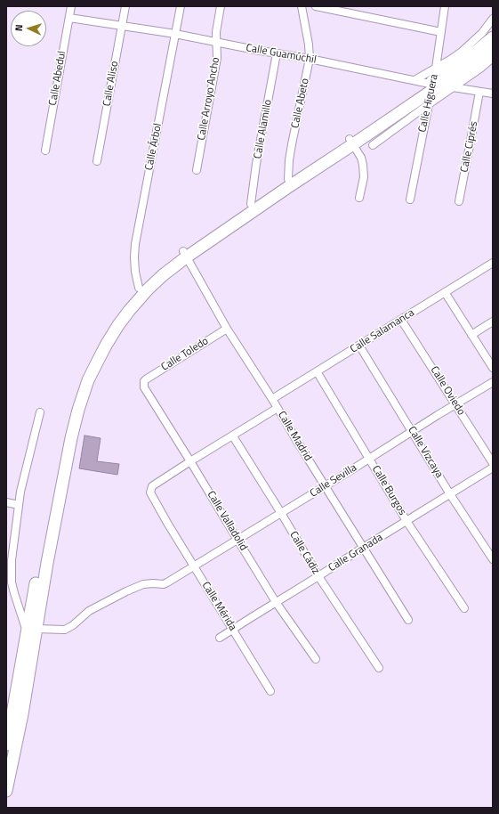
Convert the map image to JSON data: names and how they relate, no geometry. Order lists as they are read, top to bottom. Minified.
{"streets":{"street":["Calle Guamúchil","Calle Abedul","Calle Aliso","Calle Arroyo Ancho","Calle Abeto","Calle Higuera","Calle Alamillo","Calle Árbol","Calle Ciprés","Calle Salamanca","Calle Toledo","Calle Oviedo","Calle Madrid","Calle Vizcaya","Calle Sevilla","Calle Burgos","Calle Valladolid","Calle Cádiz","Calle Granada","Calle Mérida"]},"crossings":[["Calle Guamúchil","Calle Abedul"],["Calle Guamúchil","Calle Aliso"],["Calle Guamúchil","Calle Arroyo Ancho"],["Calle Guamúchil","Calle Abeto"],["Calle Guamúchil","Calle Higuera"],["Calle Guamúchil","Calle Alamillo"],["Calle Guamúchil","Calle Árbol"],["Calle Guamúchil","Calle Ciprés"],["Calle Salamanca","Calle Oviedo"],["Calle Salamanca","Calle Madrid"],["Calle Salamanca","Calle Vizcaya"],["Calle Salamanca","Calle Burgos"],["Calle Toledo","Calle Madrid"],["Calle Toledo","Calle Valladolid"],["Calle Oviedo","Calle Sevilla"],["Calle Madrid","Calle Sevilla"],["Calle Madrid","Calle Granada"],["Calle Vizcaya","Calle Sevilla"],["Calle Vizcaya","Calle Granada"],["Calle Sevilla","Calle Burgos"],["Calle Sevilla","Calle Valladolid"],["Calle Sevilla","Calle Cádiz"],["Calle Sevilla","Calle Mérida"],["Calle Burgos","Calle Granada"],["Calle Valladolid","Calle Granada"],["Calle Valladolid","Calle Mérida"],["Calle Cádiz","Calle Granada"],["Calle Granada","Calle Mérida"]],"north":"left"}
